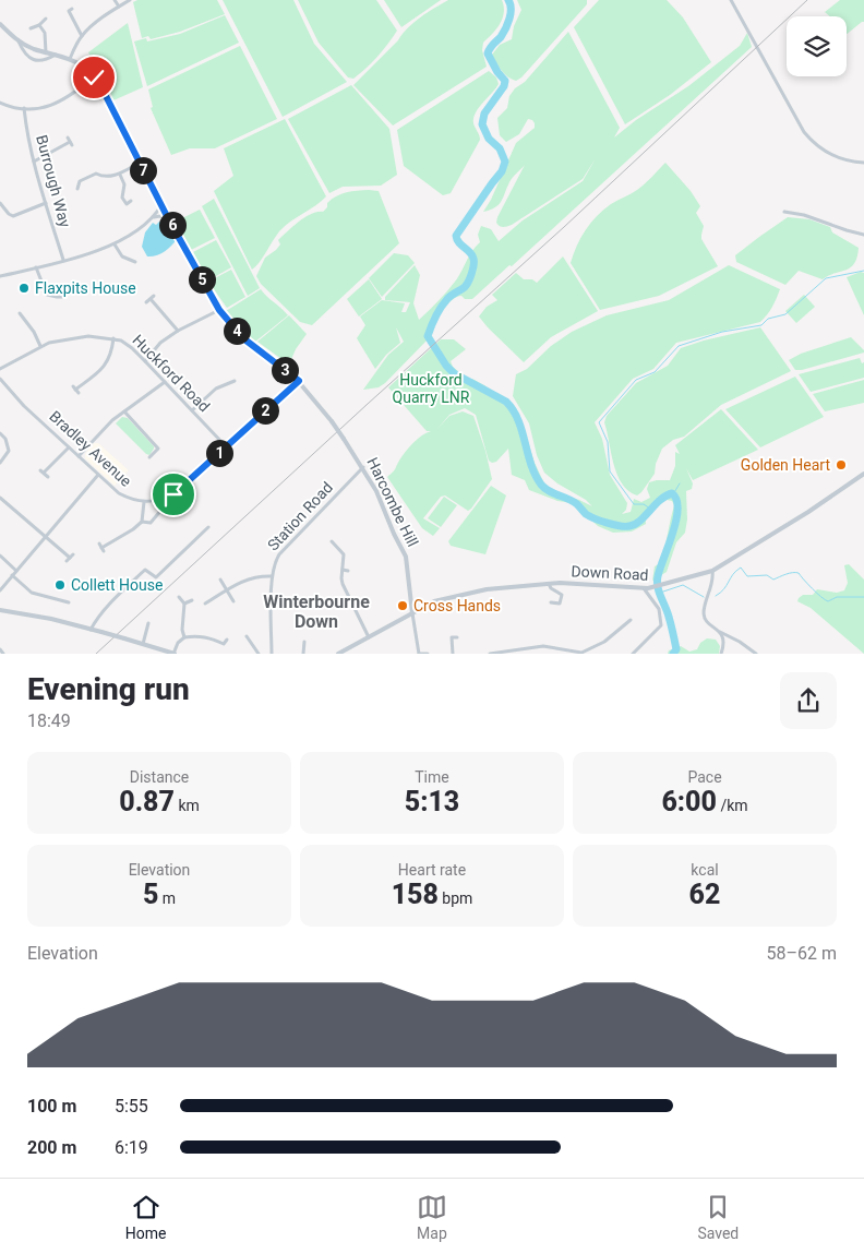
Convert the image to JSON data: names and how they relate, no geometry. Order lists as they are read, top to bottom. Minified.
{"streets":{"street":["Burrough Way","Huckford Road","Bradley Avenue","Harcombe Hill","Station Road","Down Road"]},"crossings":[["Harcombe Hill","Station Road"],["Harcombe Hill","Down Road"]],"districts":["Winterbourne Down"],"parks":["Huckford Quarry LNR"],"places":["Flaxpits House","Golden Heart","Collett House","Cross Hands"],"page":{"pins":["7","6","5","4","3","2","1"],"heading":["Evening run","18:49"],"stats":[["Distance","0.87 km"],["Time","5:13"],["Pace","6:00 /km"],["Elevation","5 m"],["Heart rate","158 bpm"],["kcal","62"]],"chart":["Elevation","58–62 m"],"list":[{"name":"100 m","note":"5:55"},{"name":"200 m","note":"6:19"}],"tabs":["Home","Map","Saved"]}}
